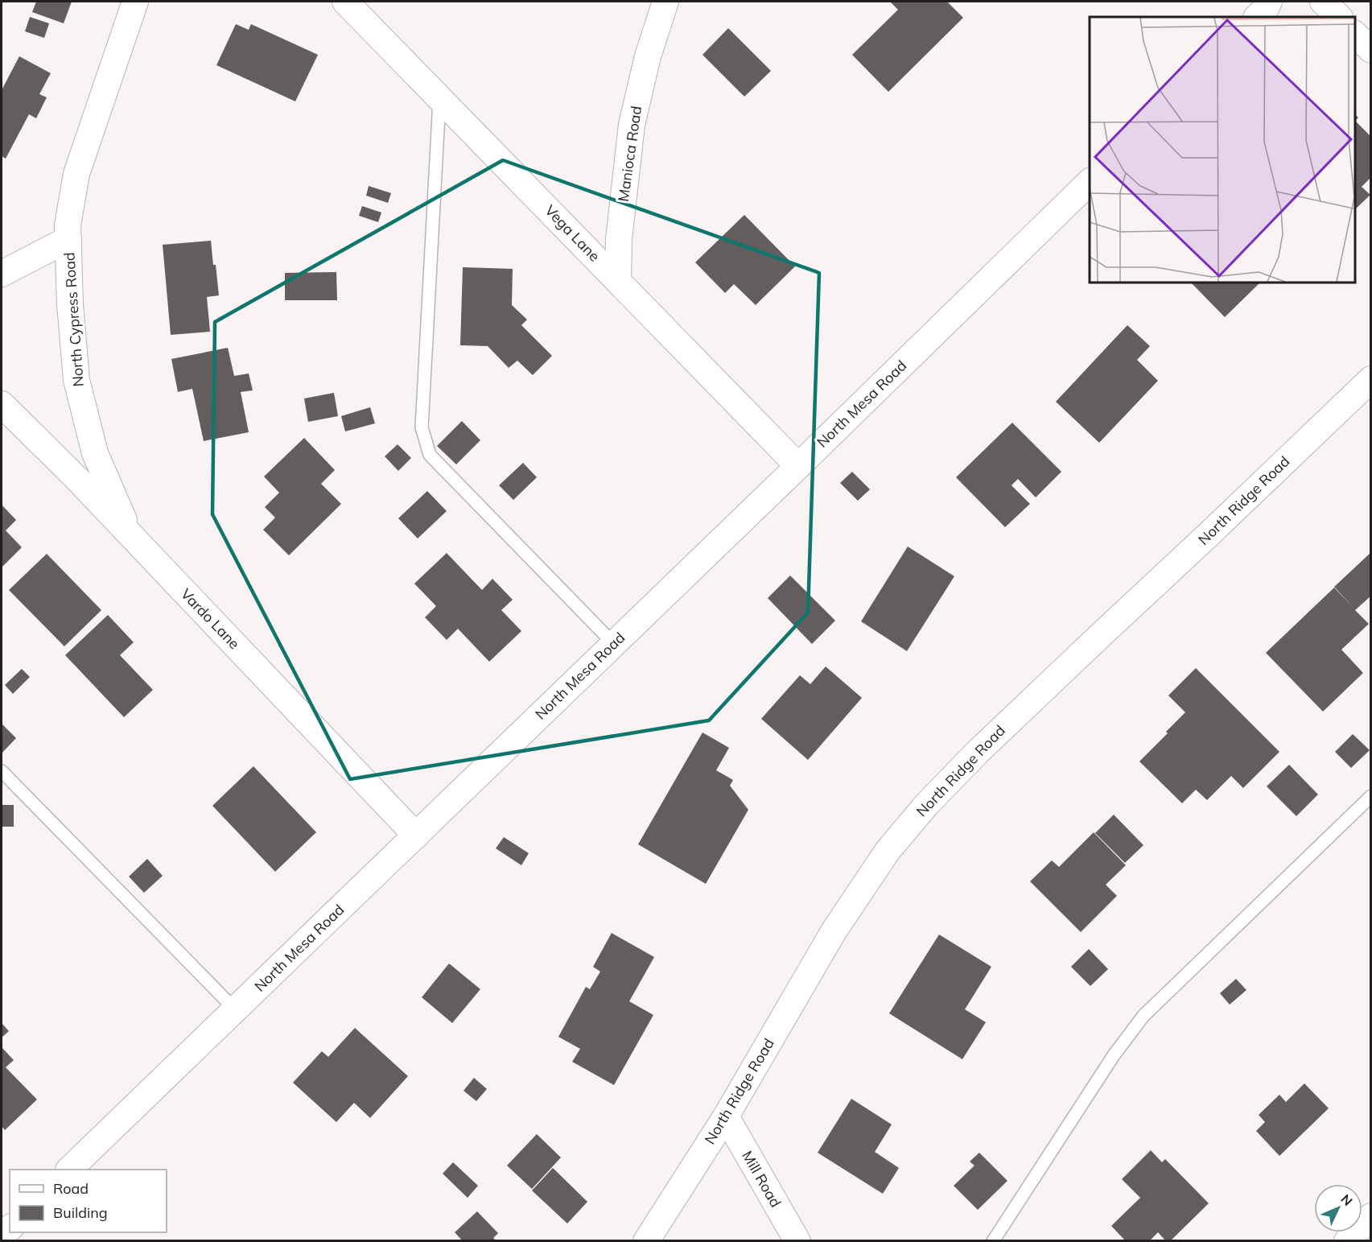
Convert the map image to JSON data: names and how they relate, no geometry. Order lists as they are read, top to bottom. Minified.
{"streets":{"street":["Manioca Road","Vega Lane","North Cypress Road","North Mesa Road","North Ridge Road","Vardo Lane","Mill Road"]},"crossings":[["Manioca Road","Vega Lane"],["Vega Lane","North Mesa Road"],["North Cypress Road","Vardo Lane"],["North Mesa Road","Vardo Lane"],["North Ridge Road","Mill Road"]],"legend":["Road","Building"],"north":"top right"}
